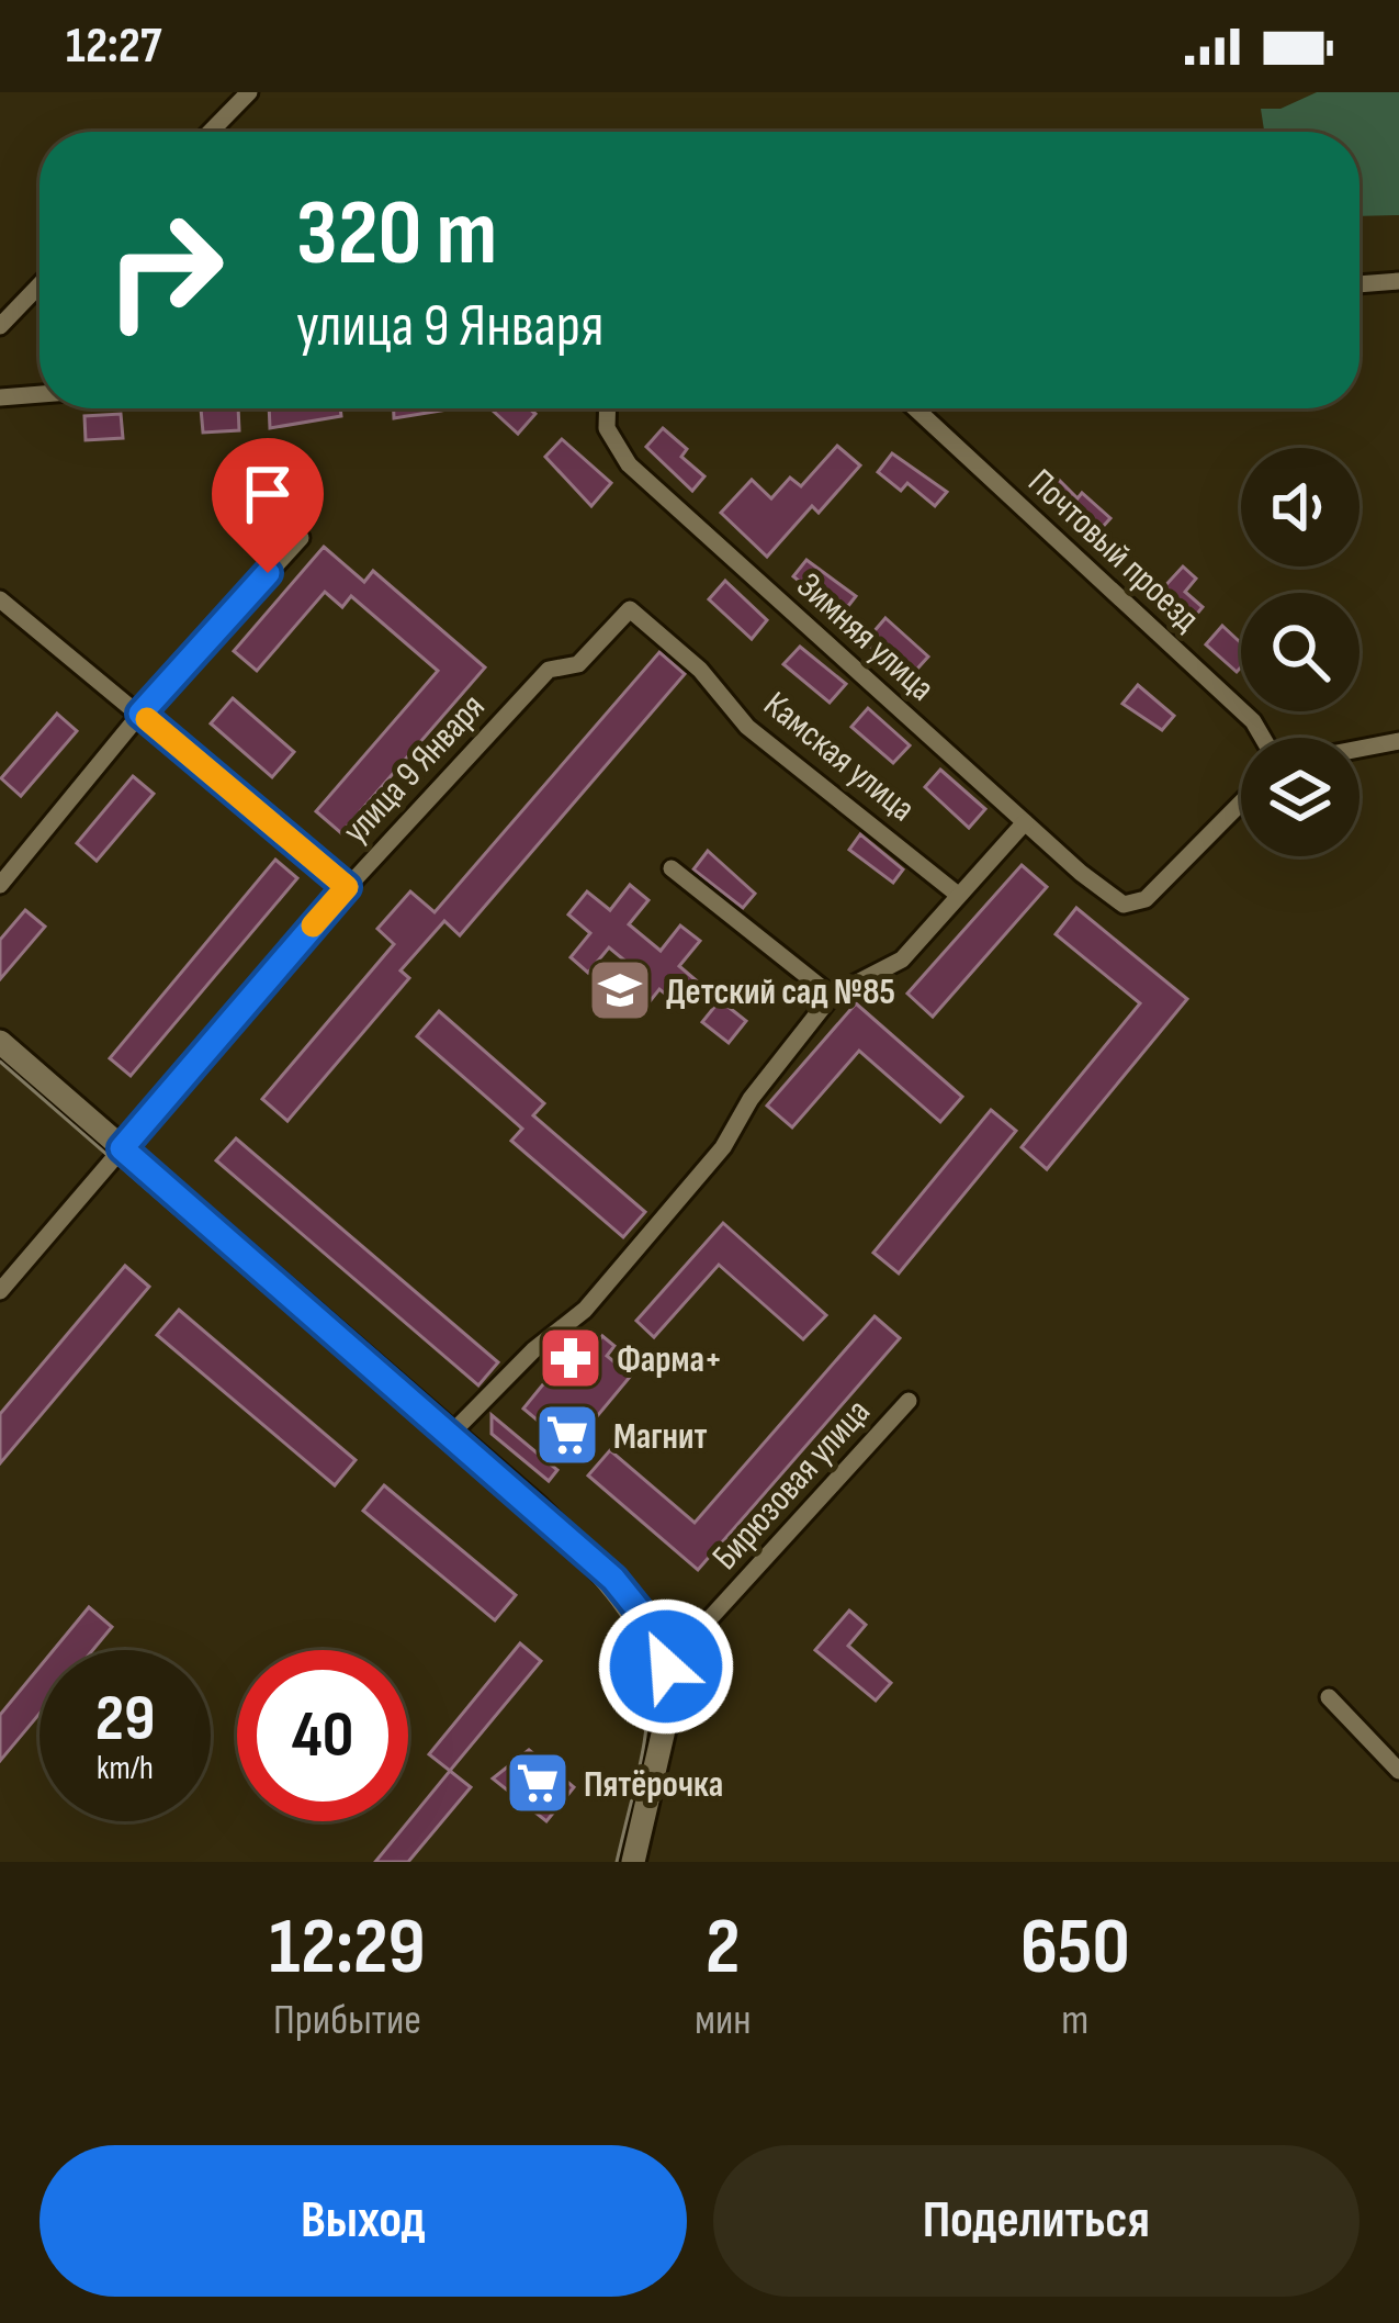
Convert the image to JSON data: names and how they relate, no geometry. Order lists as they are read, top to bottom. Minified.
{"streets":{"street":["Почтовый проезд","Зимняя улица","Камская улица","улица 9 Января","Бирюзовая улица"]},"crossings":[["Камская улица","улица 9 Января"]],"places":{"school or university":["Детский сад №85"],"pharmacy":["Фарма+"],"supermarket":["Магнит","Пятёрочка"]},"page":{"status":"12:27","turn":["320 m","улица 9 Января"],"speed":"29 km/h","limit":"40","eta":["12:29","Прибытие","2","мин","650","m"],"buttons":["Выход","Поделиться"]}}
